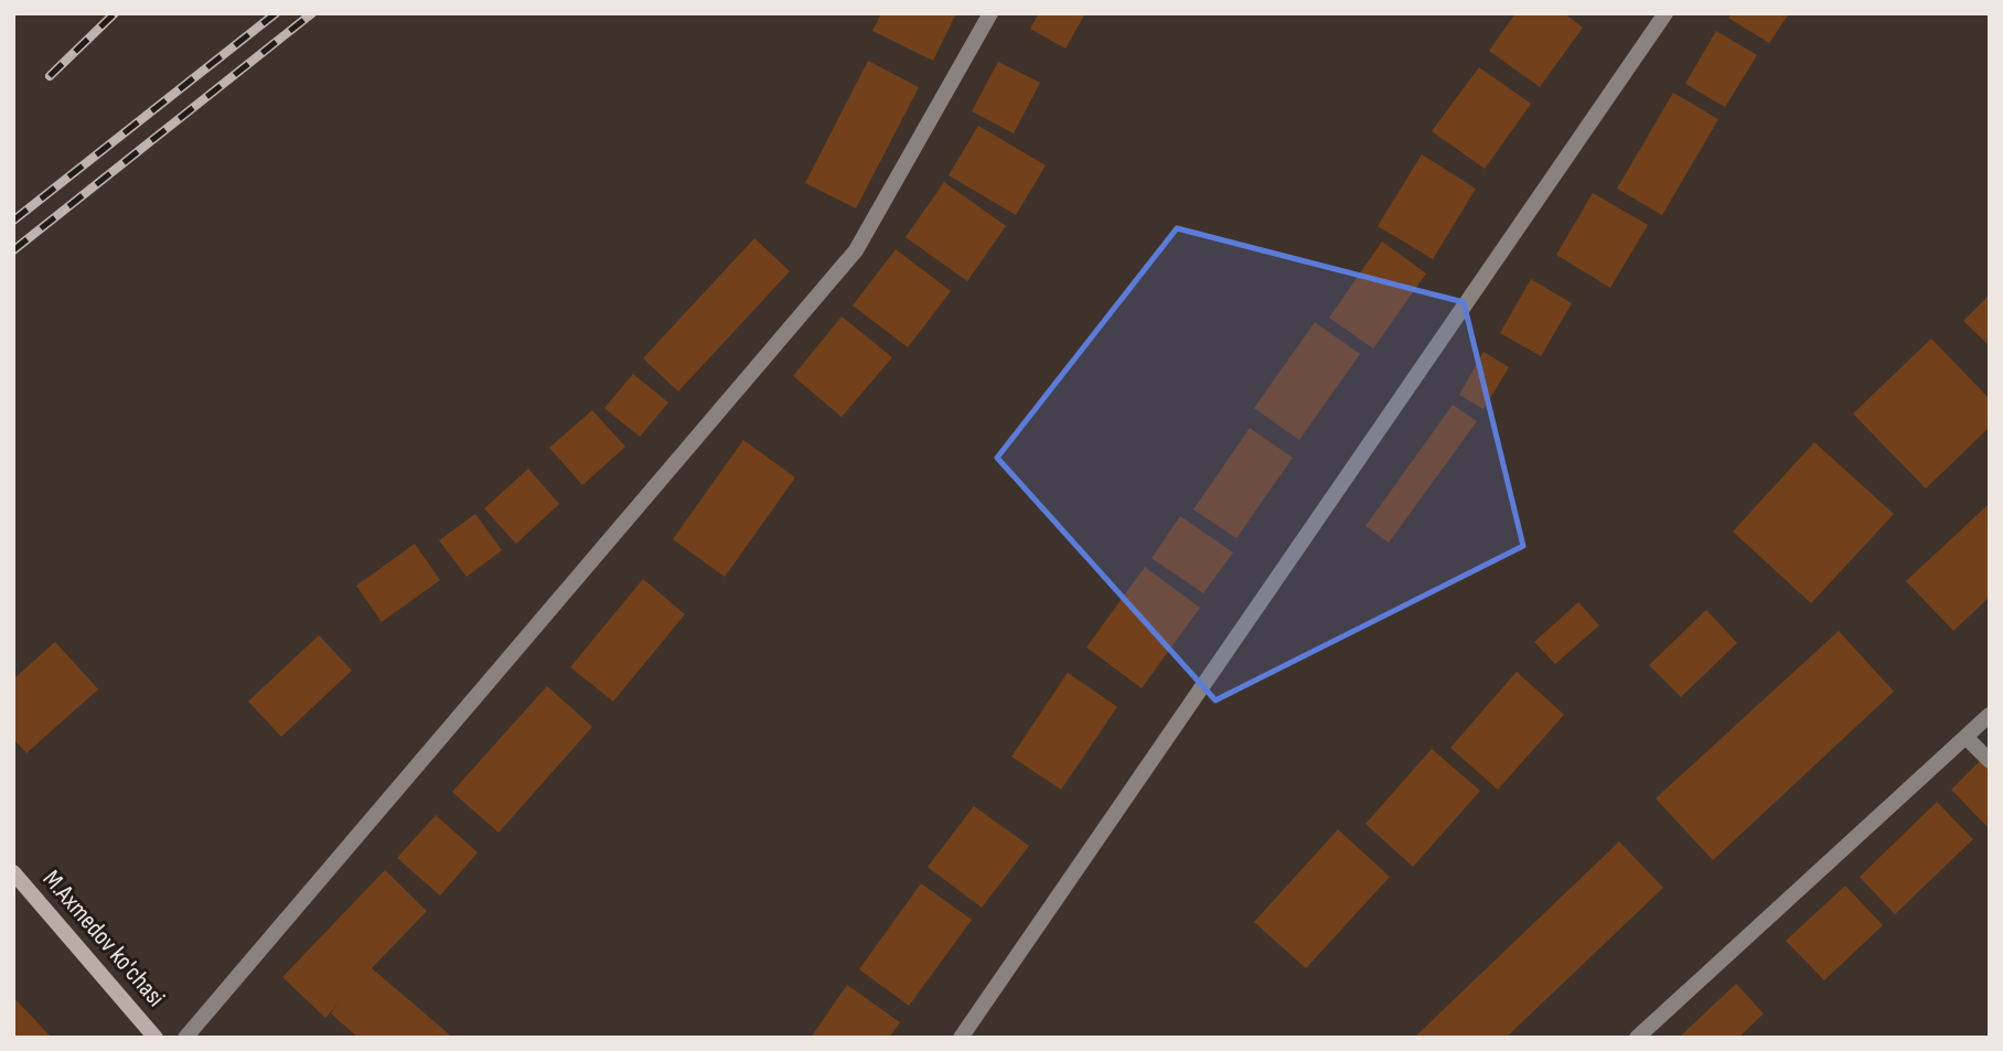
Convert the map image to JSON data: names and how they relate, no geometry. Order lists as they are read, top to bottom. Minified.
{"streets":{"main road":["M.Axmedov ko'chasi"]}}
